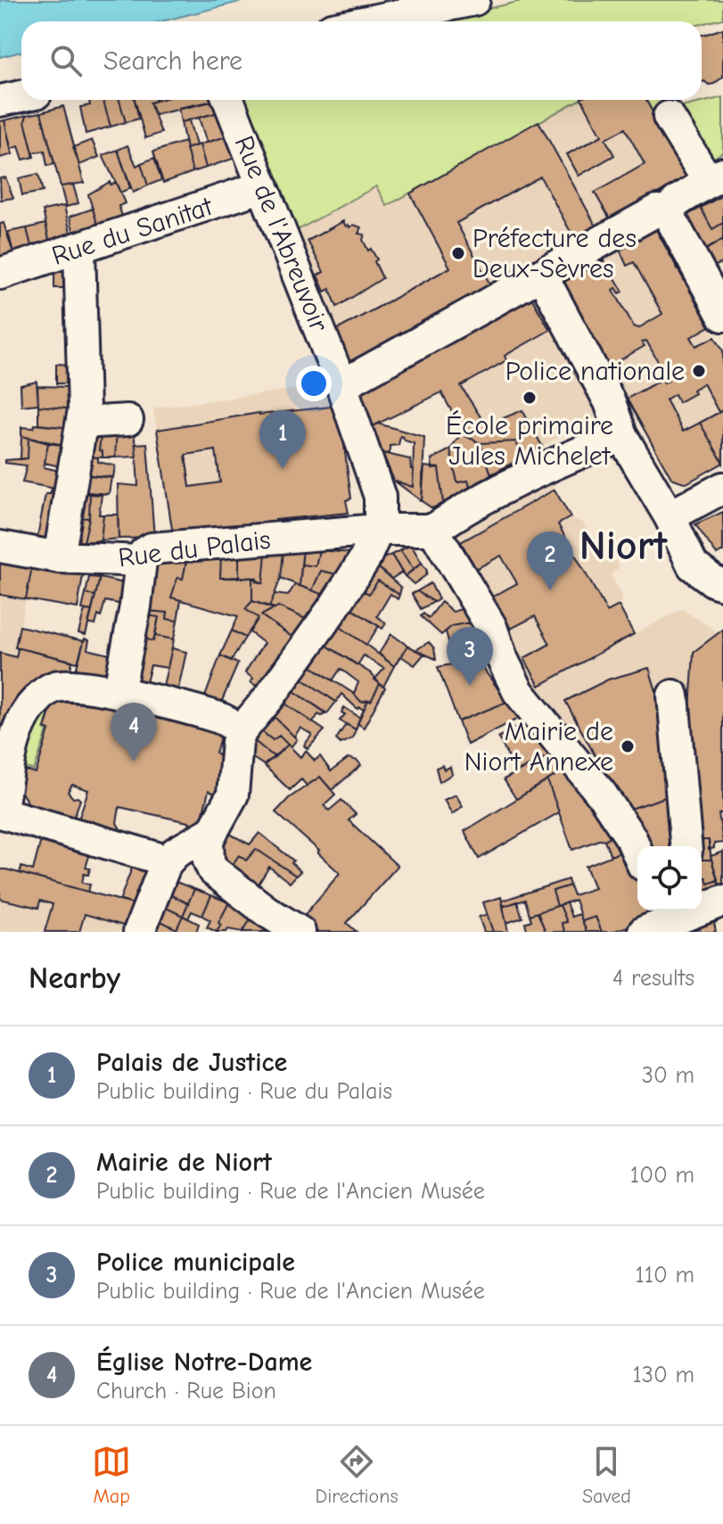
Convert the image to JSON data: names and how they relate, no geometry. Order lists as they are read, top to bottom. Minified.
{"streets":{"street":["Rue du Sanitat","Rue de l'Abreuvoir","Rue du Palais"]},"crossings":[["Rue du Sanitat","Rue de l'Abreuvoir"],["Rue de l'Abreuvoir","Rue du Palais"]],"districts":["Niort"],"places":["Préfecture des Deux-Sèvres","Police nationale","École primaire Jules Michelet","Mairie de Niort Annexe"],"page":{"search":"Search here","pins":["1","2","3","4"],"heading":["Nearby","4 results"],"list":[{"mark":"1","name":"Palais de Justice","note":"Public building · Rue du Palais","value":"30 m"},{"mark":"2","name":"Mairie de Niort","note":"Public building · Rue de l'Ancien Musée","value":"100 m"},{"mark":"3","name":"Police municipale","note":"Public building · Rue de l'Ancien Musée","value":"110 m"},{"mark":"4","name":"Église Notre-Dame","note":"Church · Rue Bion","value":"130 m"}],"nav":["Map","Directions","Saved"]}}
